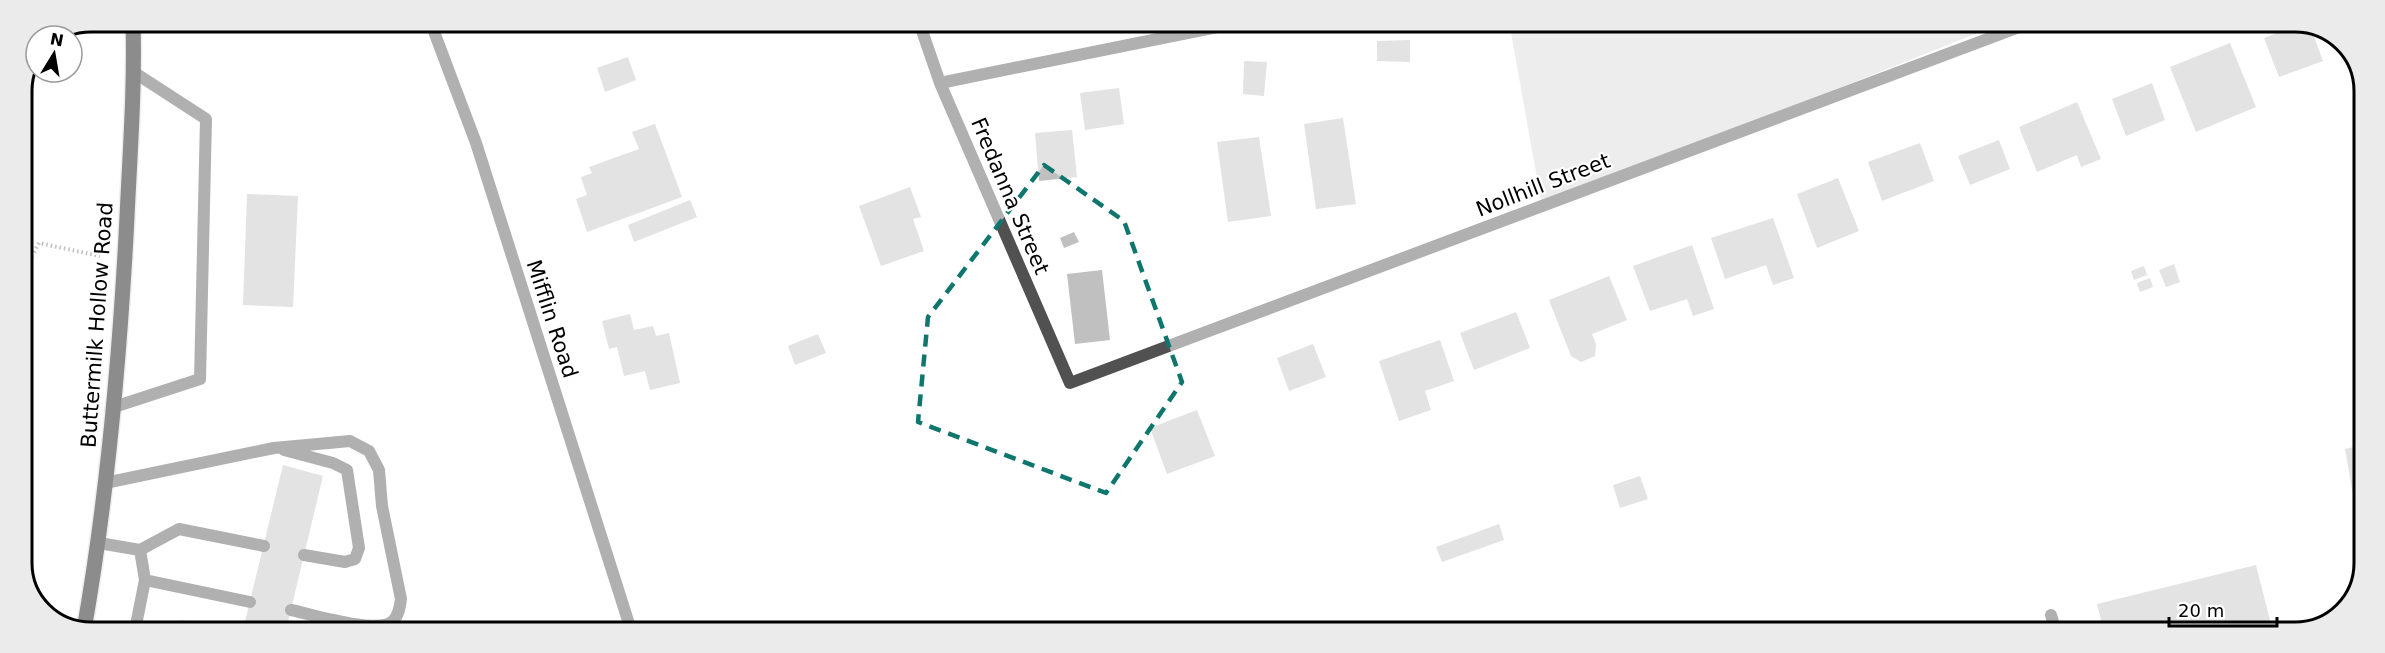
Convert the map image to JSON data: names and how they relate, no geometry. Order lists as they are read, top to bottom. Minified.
{"streets":{"main road":["Buttermilk Hollow Road"],"street":["Nollhill Street","Fredanna Street","Mifflin Road"]},"crossings":[["Nollhill Street","Fredanna Street"]],"scale_bar":"20 m","north":"top"}
